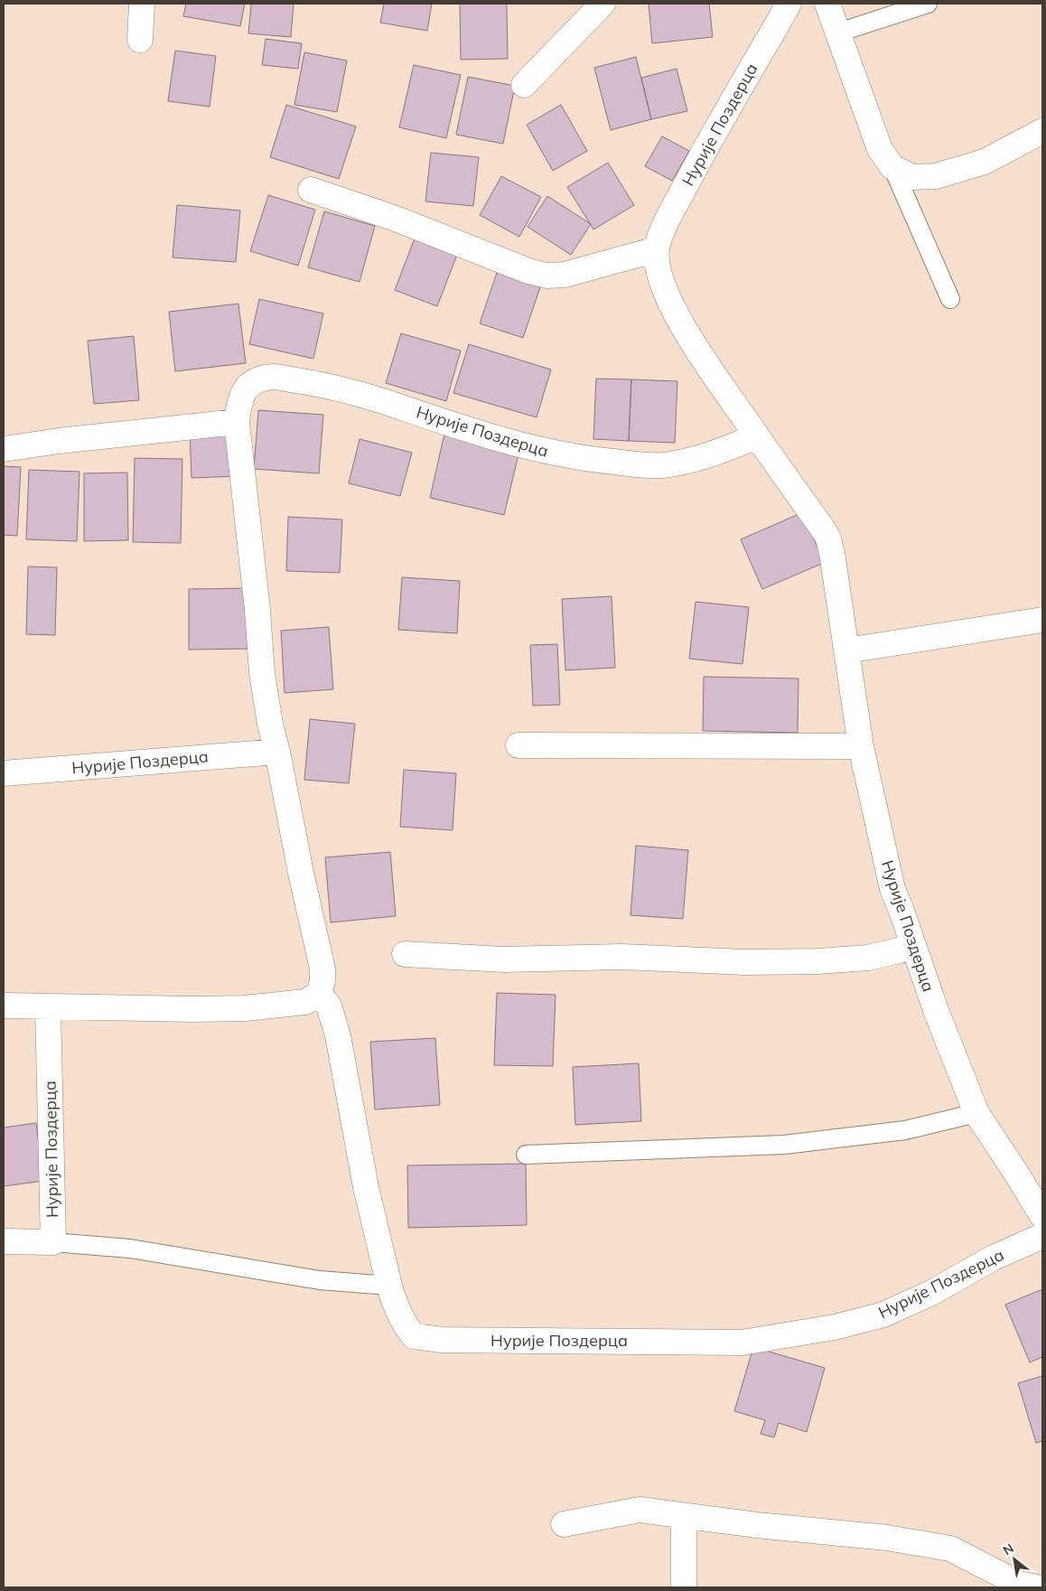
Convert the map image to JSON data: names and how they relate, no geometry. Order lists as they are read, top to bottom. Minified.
{"streets":{"street":["Нурије Поздерца"]},"north":"top left"}
